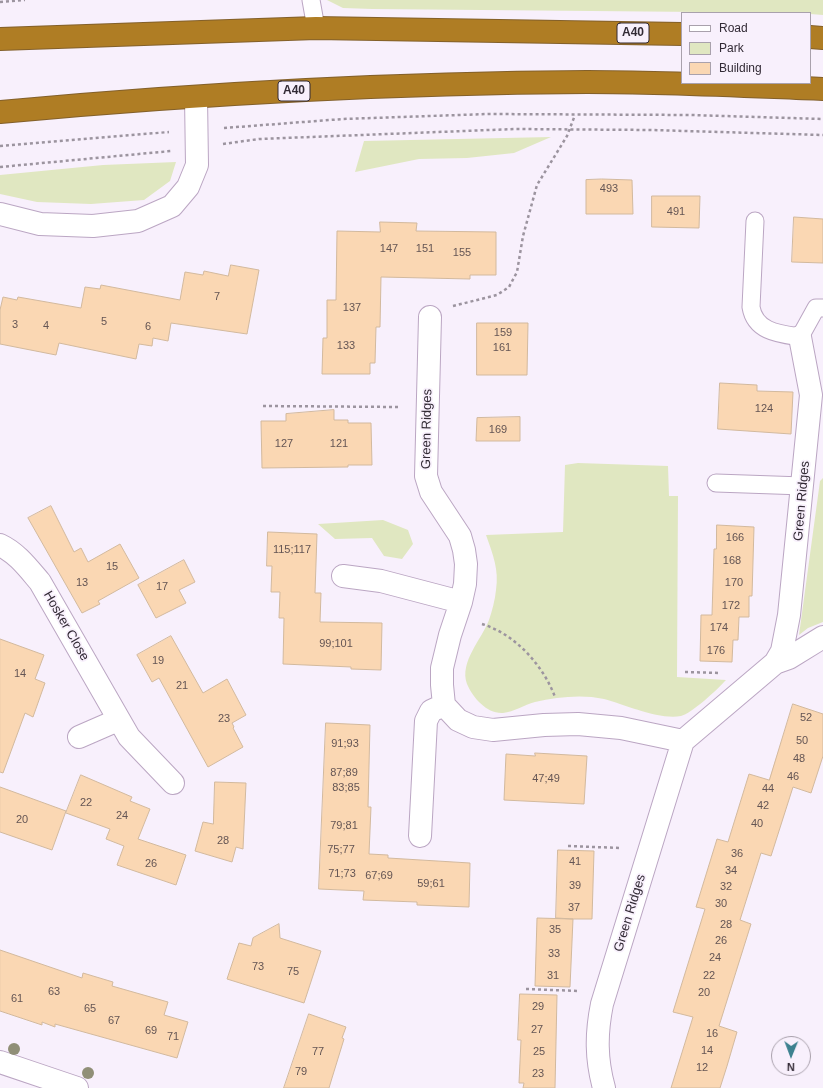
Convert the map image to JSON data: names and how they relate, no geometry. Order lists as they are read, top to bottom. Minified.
{"streets":{"highway":["A40"],"street":["Green Ridges","Hosker Close"]},"house_numbers":["493","491","147","151","155","7","137","5","3","4","6","159","133","161","124","169","127","121","166","115;117","168","15","13","170","17","172","174","99;101","176","19","14","21","52","23","50","91;93","48","87;89","46","47;49","83;85","44","22","42","24","20","40","79;81","28","75;77","36","41","26","34","71;73","67;69","59;61","39","32","30","37","28","35","26","33","24","73","75","31","22","63","20","61","29","65","67","27","69","16","71","14","77","25","12","79","23"],"legend":["Road","Park","Building"],"north":"bottom"}
